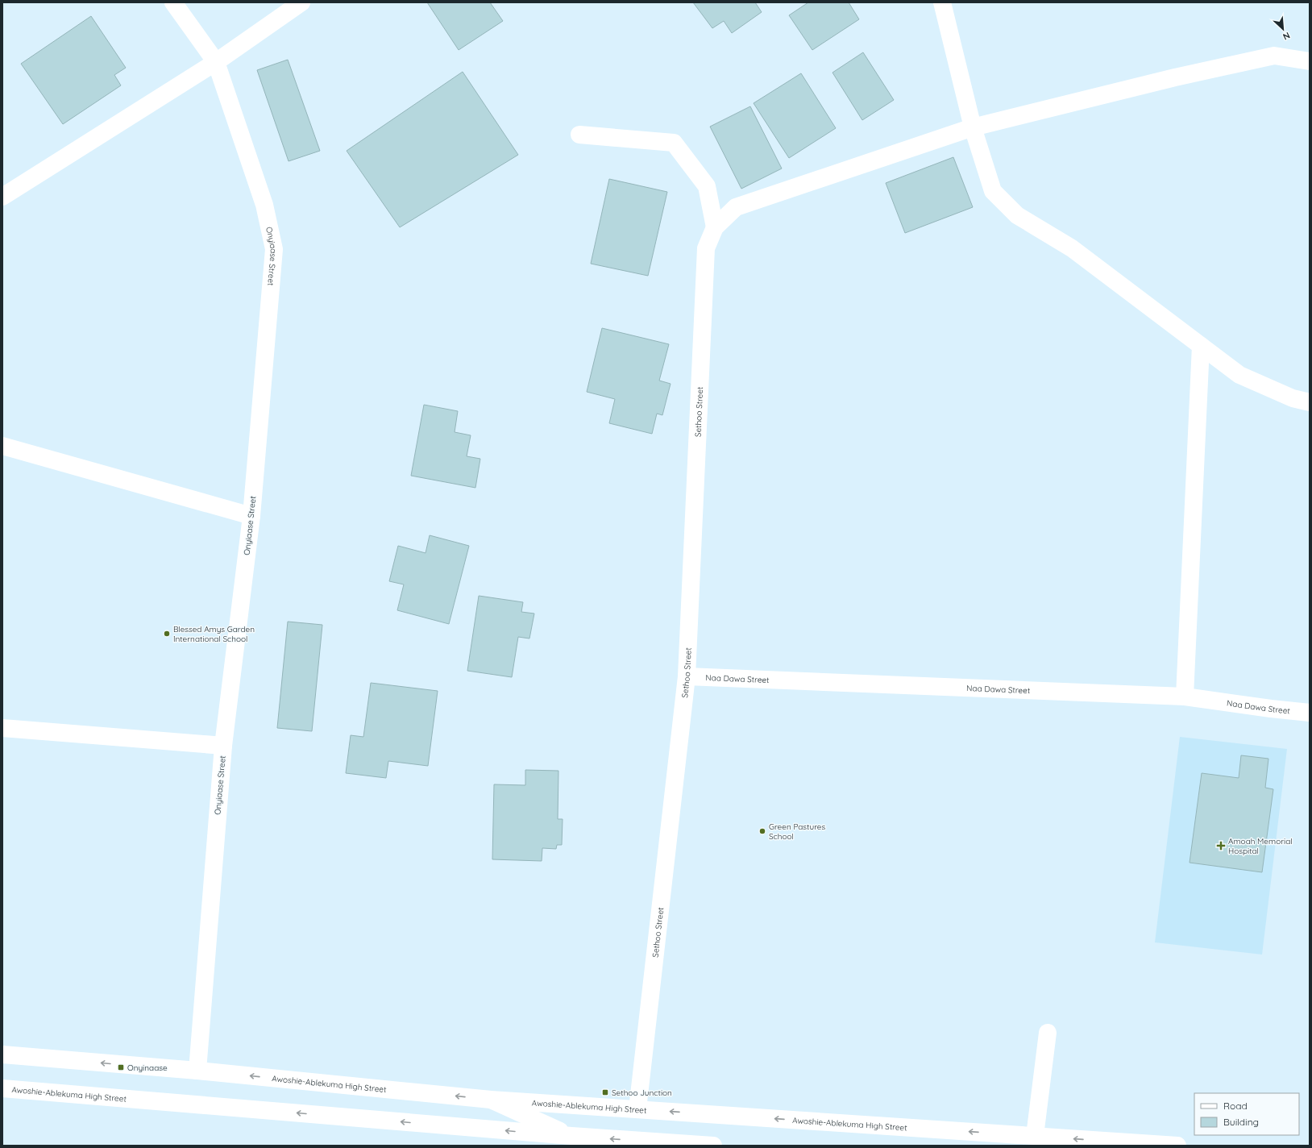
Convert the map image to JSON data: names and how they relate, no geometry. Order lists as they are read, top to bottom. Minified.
{"streets":{"street":["Onyiaase Street","Sethoo Street","Naa Dawa Street","Awoshie-Ablekuma High Street"]},"crossings":[["Onyiaase Street","Awoshie-Ablekuma High Street"],["Sethoo Street","Naa Dawa Street"],["Sethoo Street","Awoshie-Ablekuma High Street"]],"one_way":["Awoshie-Ablekuma High Street"],"places":{"other":["Blessed Amys Garden International School","Green Pastures School"],"health":["Amoah Memorial Hospital"],"transit":["Onyinaase","Sethoo Junction"]},"legend":["Road","Building"],"north":"bottom right"}
